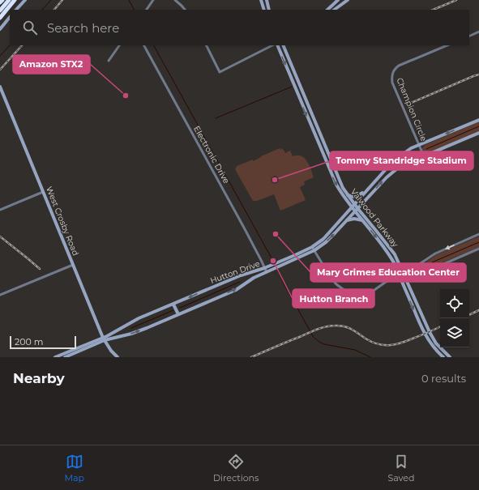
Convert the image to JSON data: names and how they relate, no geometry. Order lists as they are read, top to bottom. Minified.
{"streets":{"street":["Champion Circle","Electronic Drive","Valwood Parkway","West Crosby Road","Hutton Drive"]},"crossings":[["Champion Circle","Hutton Drive"],["Electronic Drive","Hutton Drive"],["Valwood Parkway","Hutton Drive"],["West Crosby Road","Hutton Drive"]],"places":["Amazon STX2","Tommy Standridge Stadium","Mary Grimes Education Center","Hutton Branch"],"scale_bar":"200 m","page":{"search":"Search here","scale":"200 m","heading":["Nearby","0 results"],"nav":["Map","Directions","Saved"]}}
